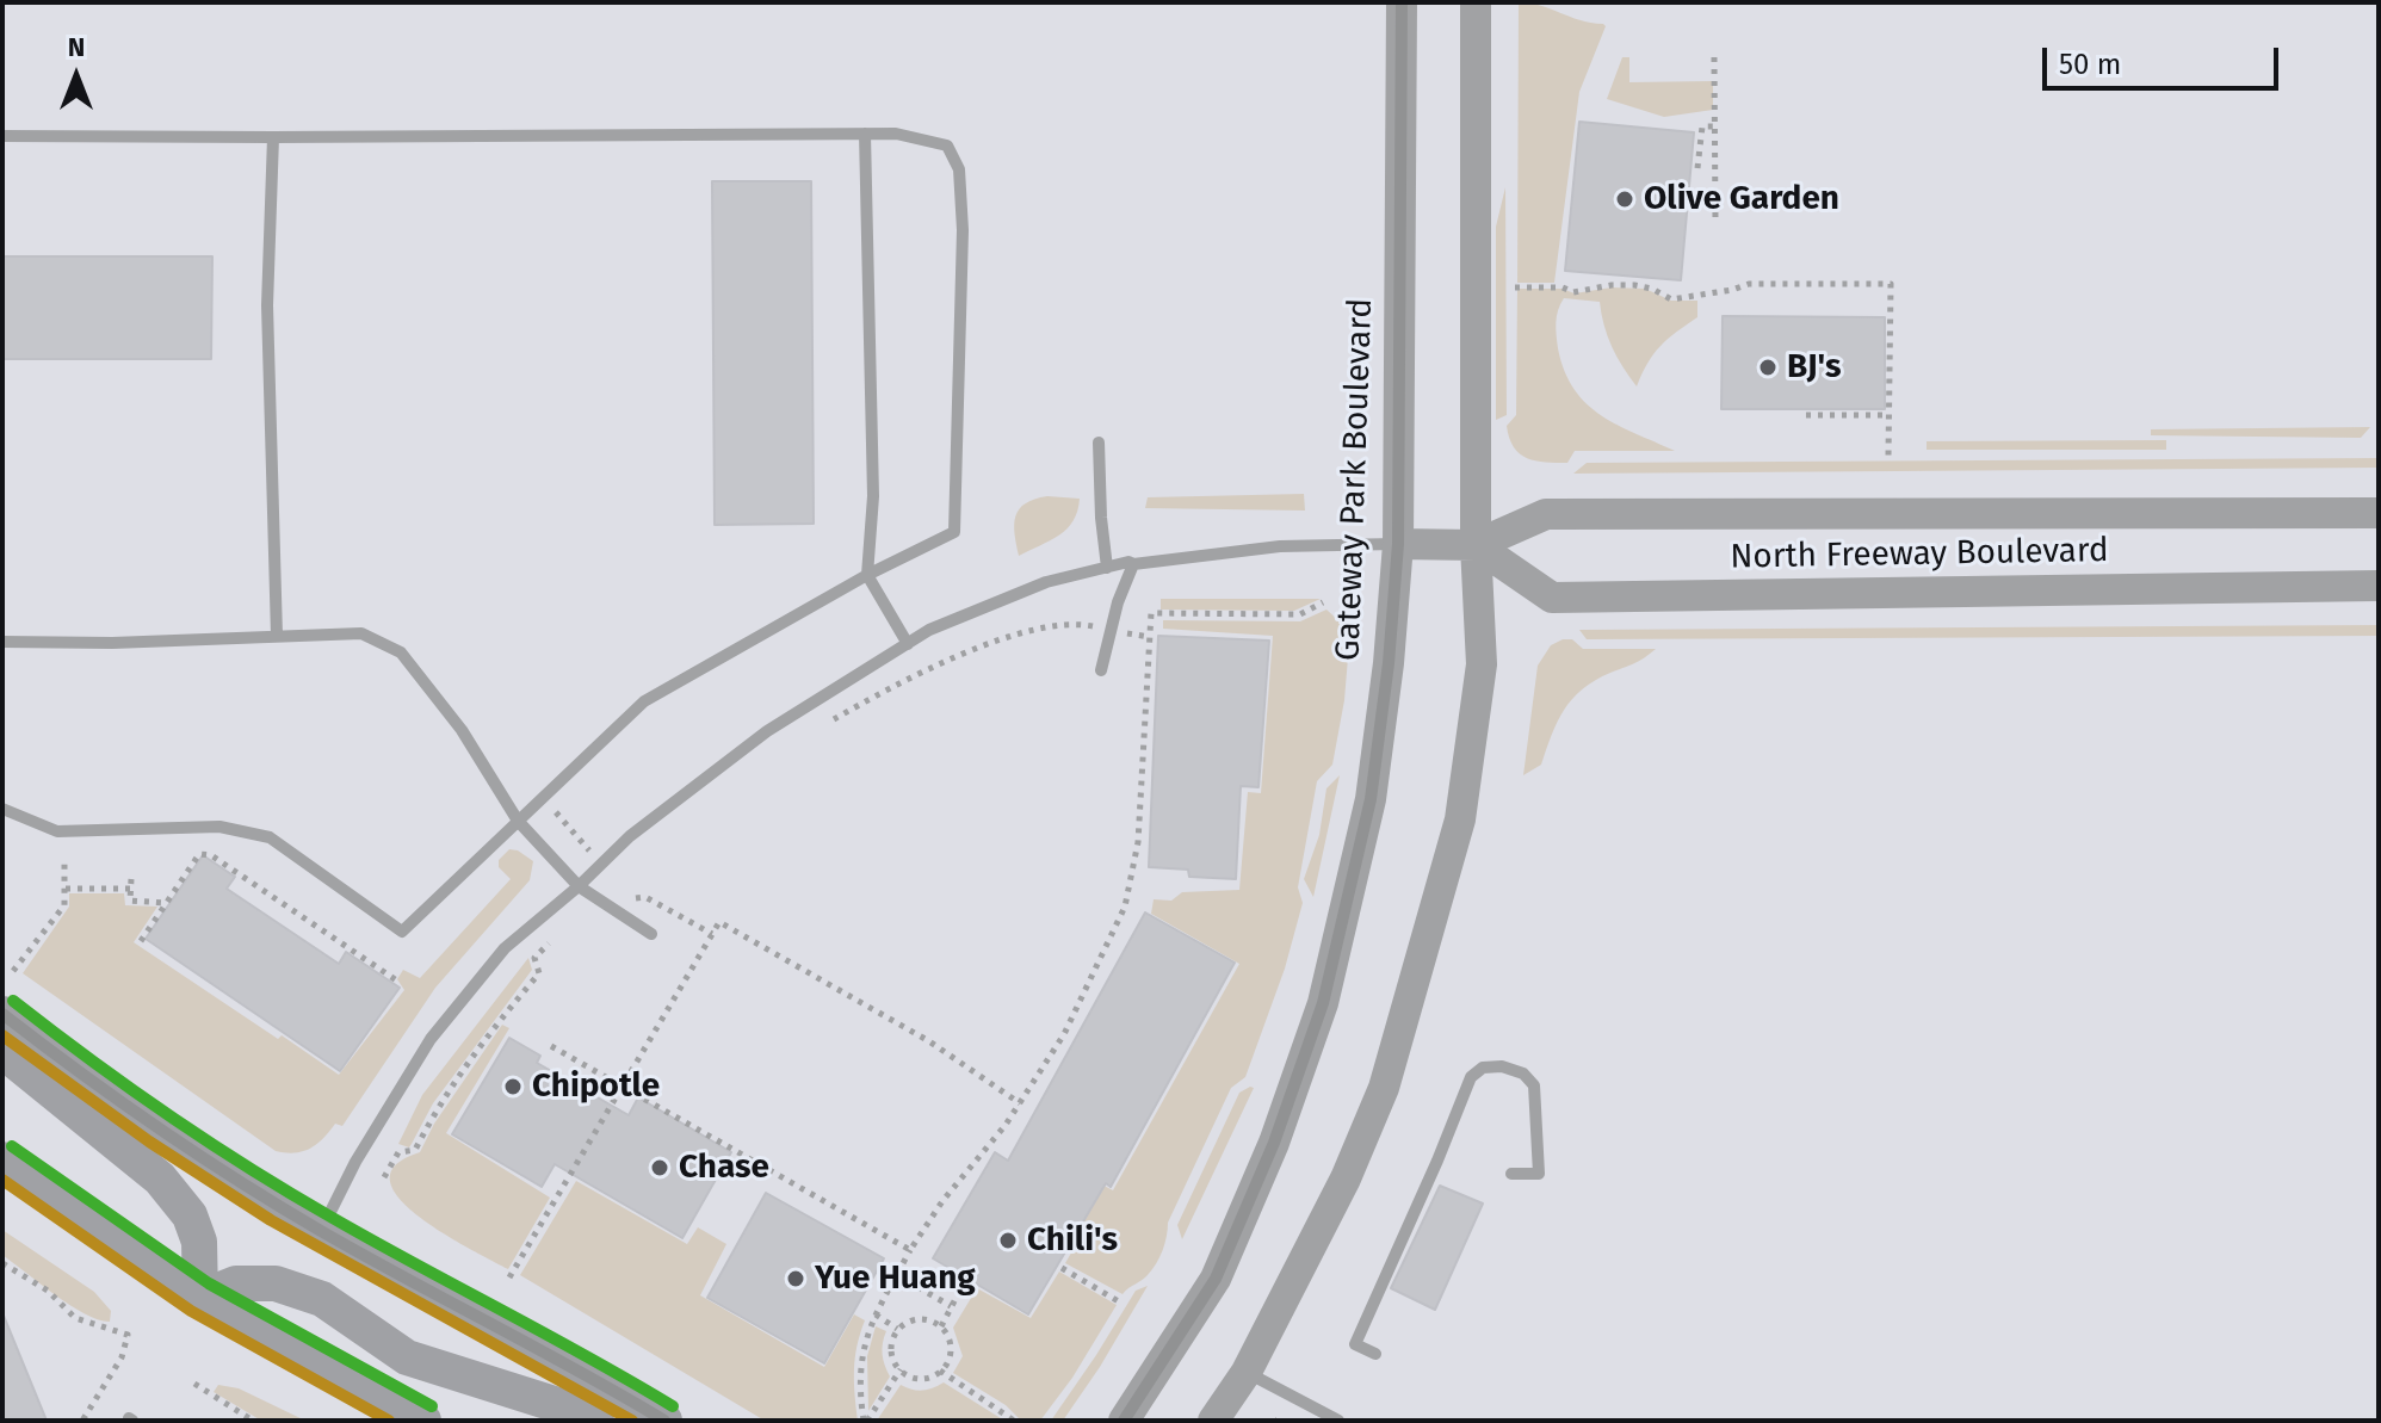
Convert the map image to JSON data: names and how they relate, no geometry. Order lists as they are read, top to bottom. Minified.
{"streets":{"street":["Gateway Park Boulevard","North Freeway Boulevard"]},"crossings":[["Gateway Park Boulevard","North Freeway Boulevard"]],"places":["Olive Garden","BJ's","Chipotle","Chase","Chili's","Yue Huang"],"scale_bar":"50 m","north":"top"}
